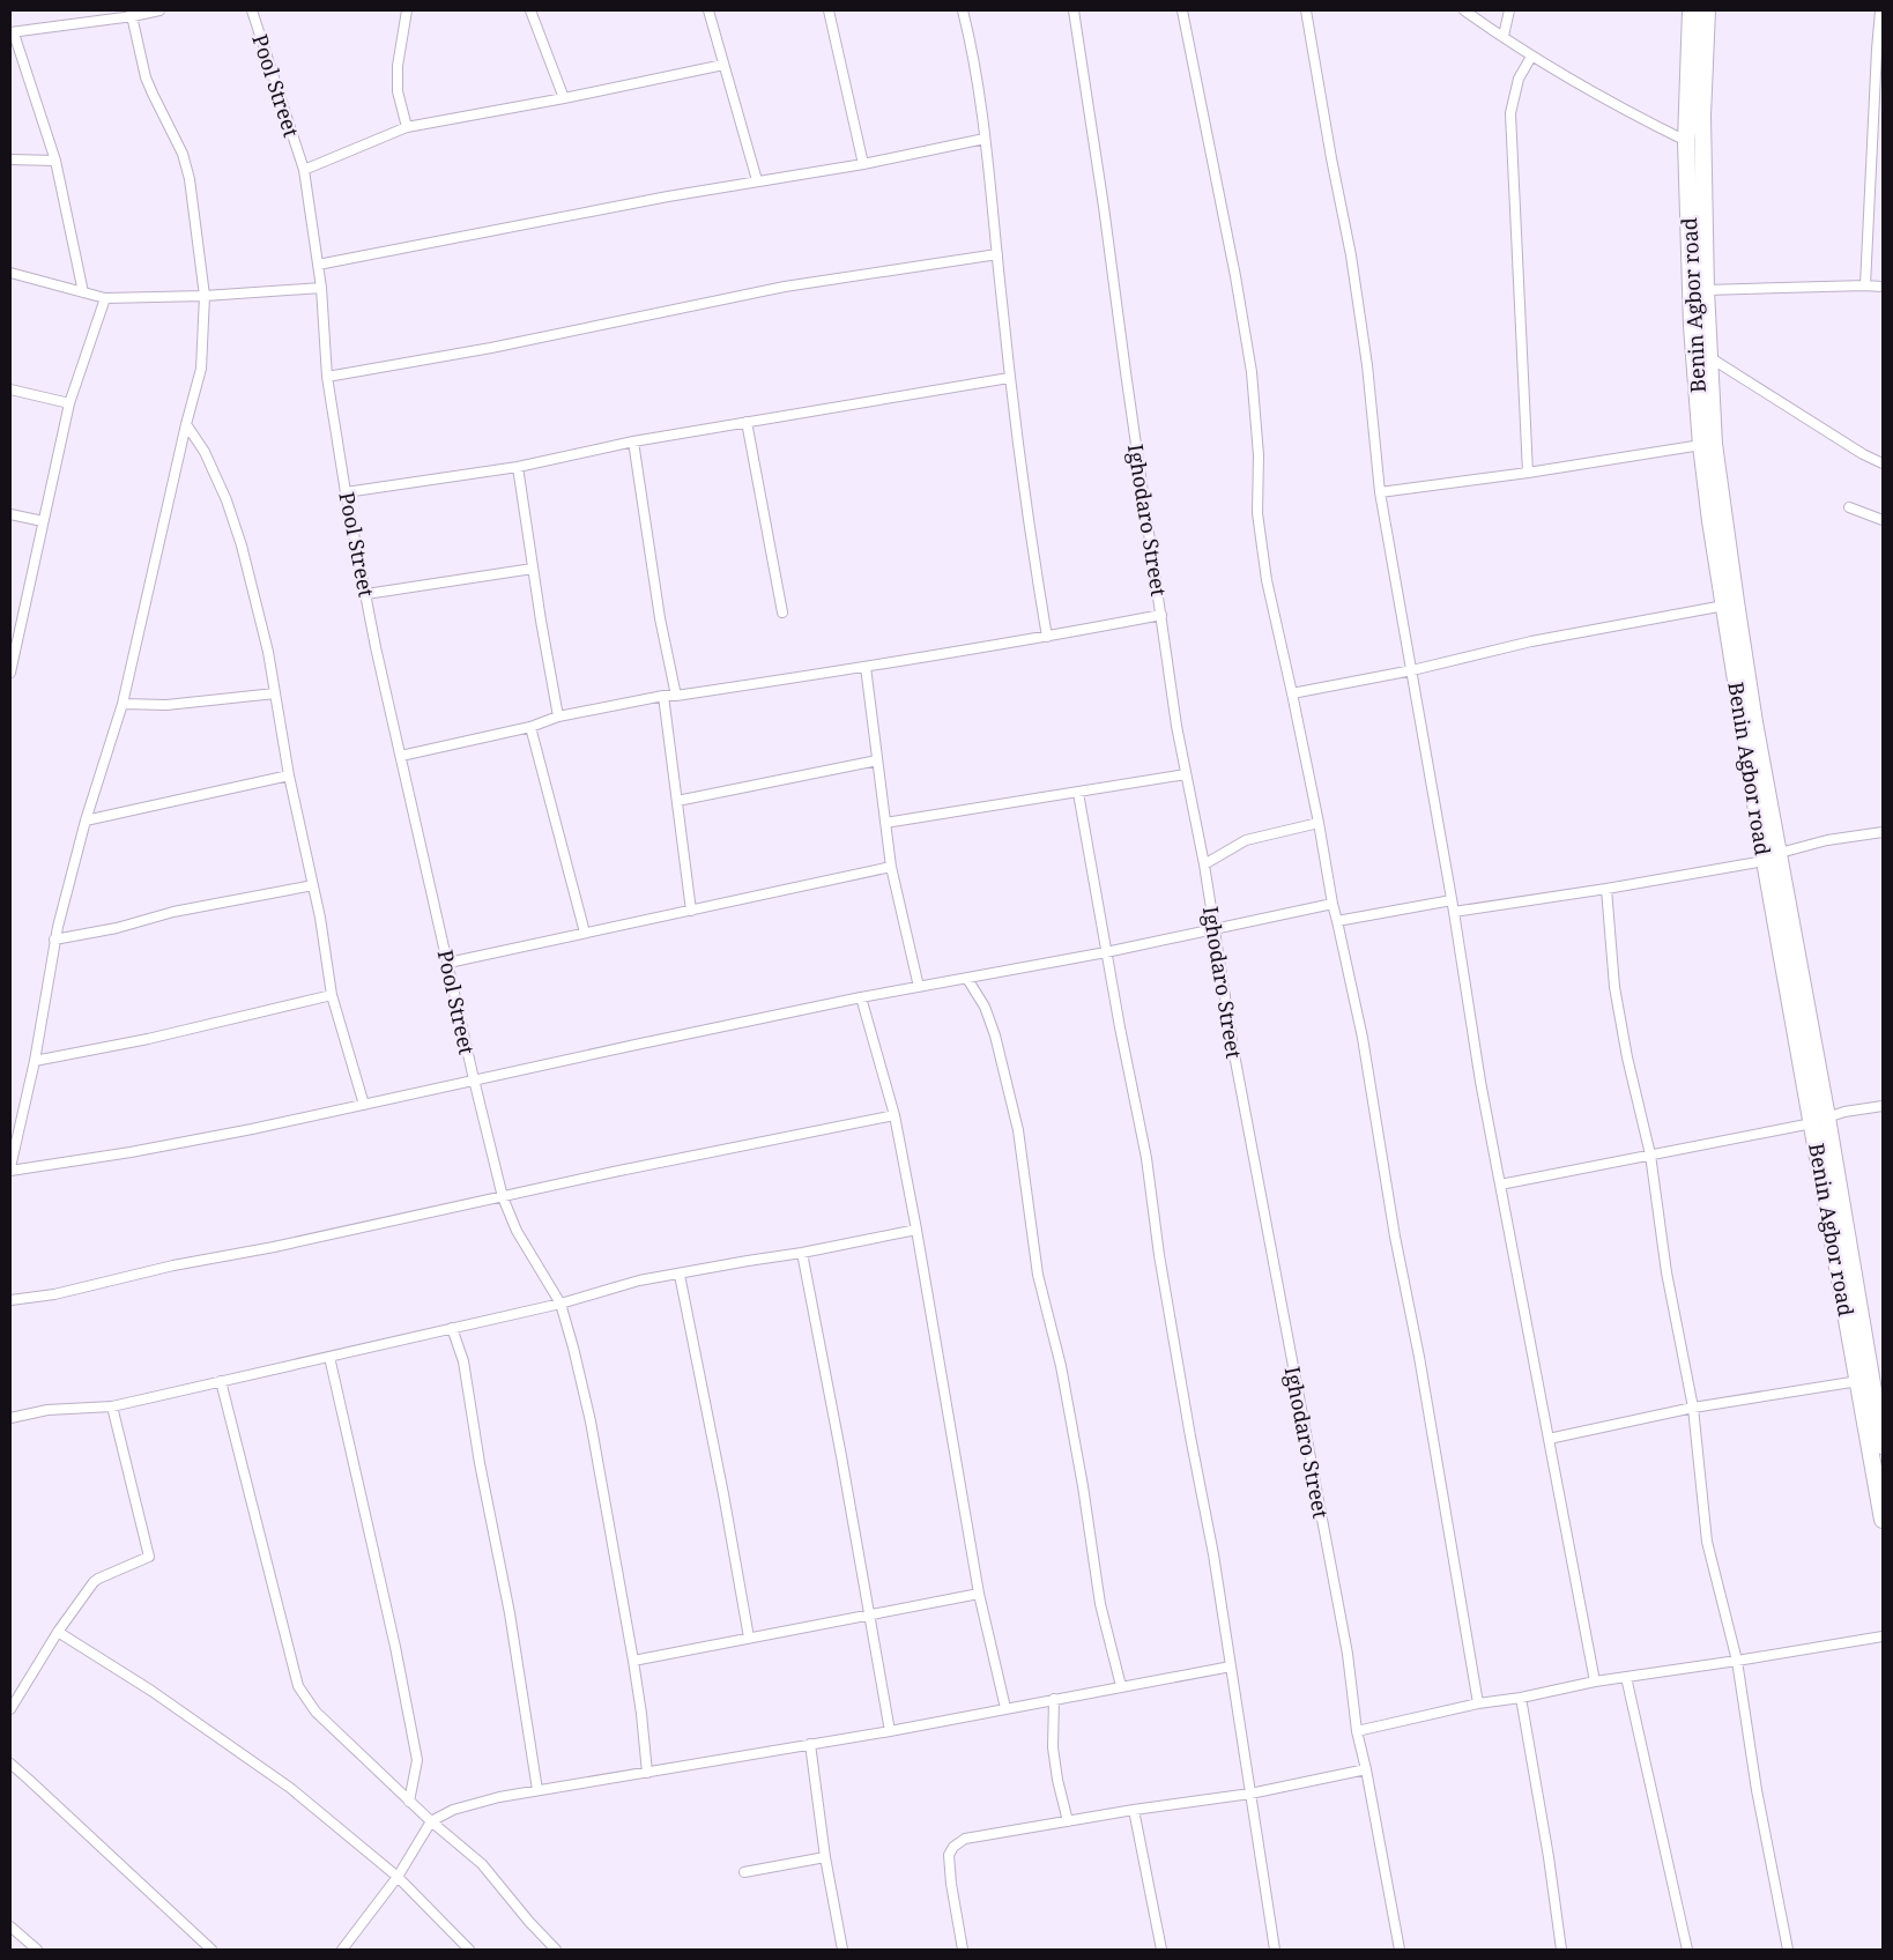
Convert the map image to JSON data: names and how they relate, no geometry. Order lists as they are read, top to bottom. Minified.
{"streets":{"highway":["Benin Agbor road"],"street":["Pool Street","Ighodaro Street"]}}
